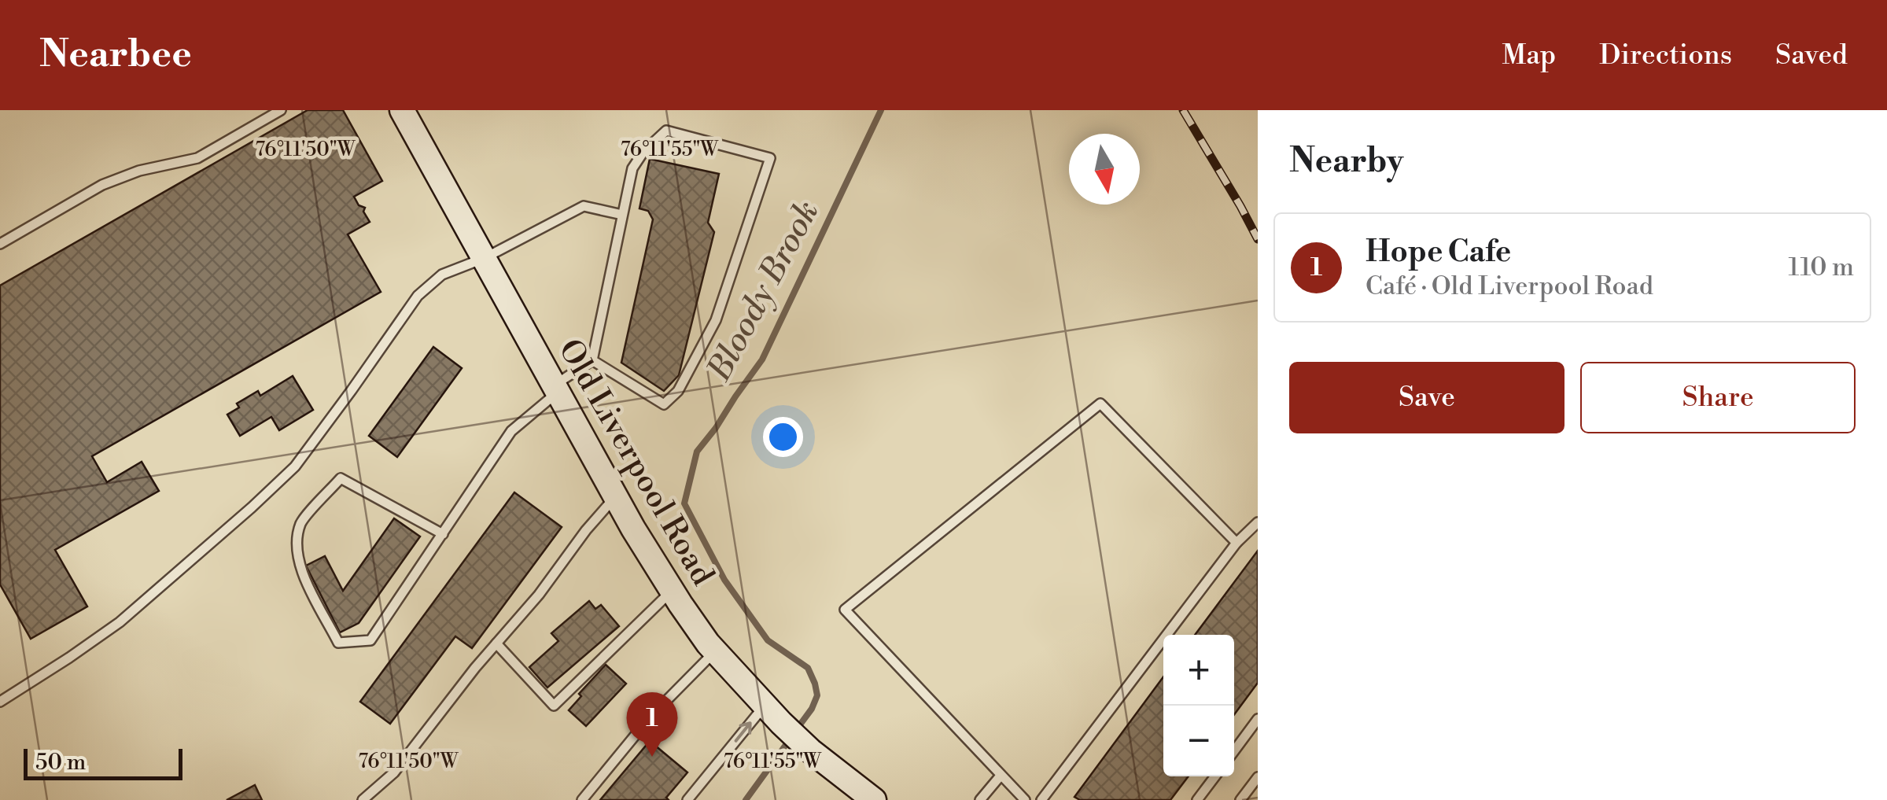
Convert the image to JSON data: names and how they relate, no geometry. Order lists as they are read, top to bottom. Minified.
{"streets":{"main road":["Old Liverpool Road"]},"water":["Bloody Brook"],"scale_bar":"50 m","north":"bottom","page":{"header":"Nearbee","nav":["Map","Directions","Saved"],"heading":"Nearby","list":[{"mark":"1","name":"Hope Cafe","note":"Café · Old Liverpool Road","value":"110 m"}],"buttons":["Save","Share"],"map_buttons":["+","−"],"pins":"1","scale":"50 m"},"coordinates":["76°11'50\"W","76°11'55\"W"]}
